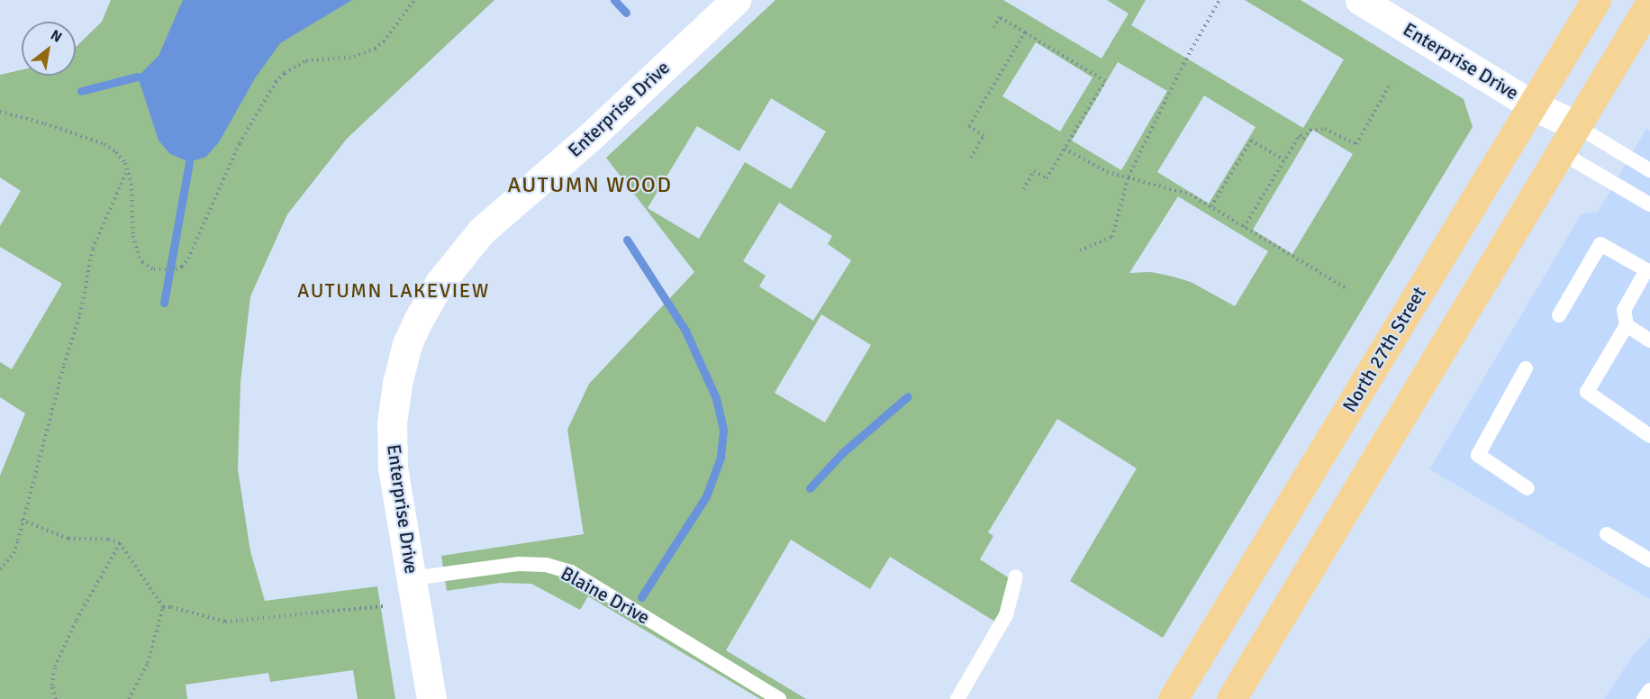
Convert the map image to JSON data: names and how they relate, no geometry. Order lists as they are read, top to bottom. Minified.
{"streets":{"main road":["North 27th Street"],"street":["Enterprise Drive"],"lane":["Blaine Drive"]},"crossings":[["Enterprise Drive","North 27th Street"],["Enterprise Drive","Blaine Drive"]],"districts":["AUTUMN WOOD","AUTUMN LAKEVIEW"],"north":"top right"}
